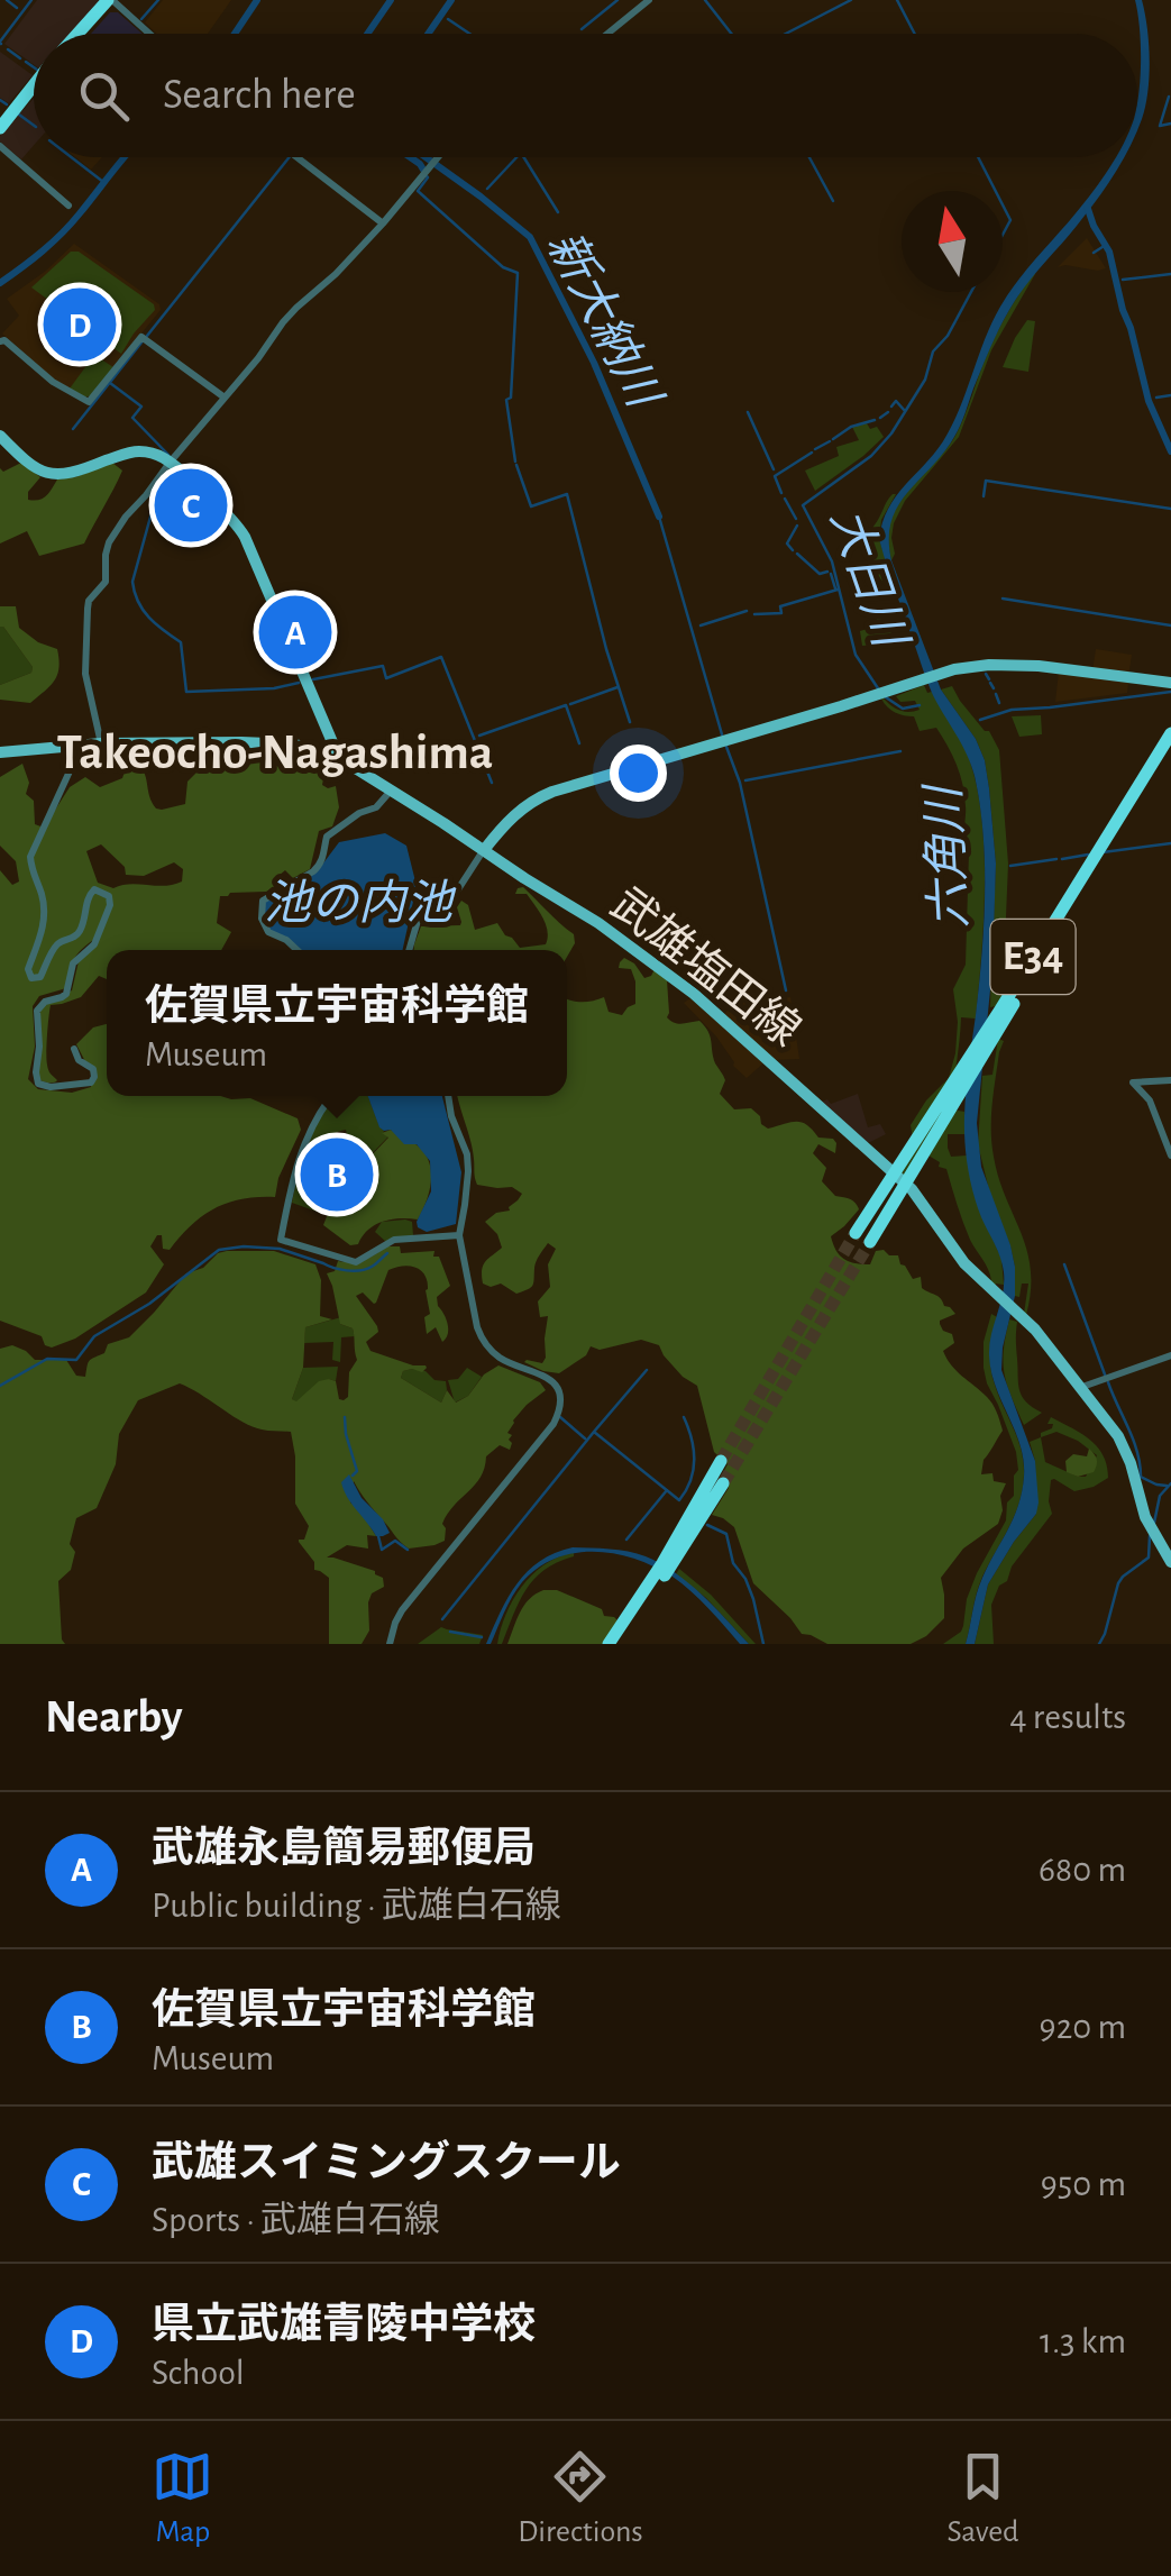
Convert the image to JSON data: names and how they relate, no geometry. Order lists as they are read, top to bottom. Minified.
{"streets":{"highway":["E34"],"main road":["武雄塩田線"]},"districts":["Takeocho-Nagashima"],"water":["新大納川","大日川","六角川","池の内池"],"north":"top","page":{"search":"Search here","pins":["D","C","A","B"],"popup":["佐賀県立宇宙科学館","Museum"],"heading":["Nearby","4 results"],"list":[{"mark":"A","name":"武雄永島簡易郵便局","note":"Public building · 武雄白石線","value":"680 m"},{"mark":"B","name":"佐賀県立宇宙科学館","note":"Museum","value":"920 m"},{"mark":"C","name":"武雄スイミングスクール","note":"Sports · 武雄白石線","value":"950 m"},{"mark":"D","name":"県立武雄青陵中学校","note":"School","value":"1.3 km"}],"nav":["Map","Directions","Saved"]}}
